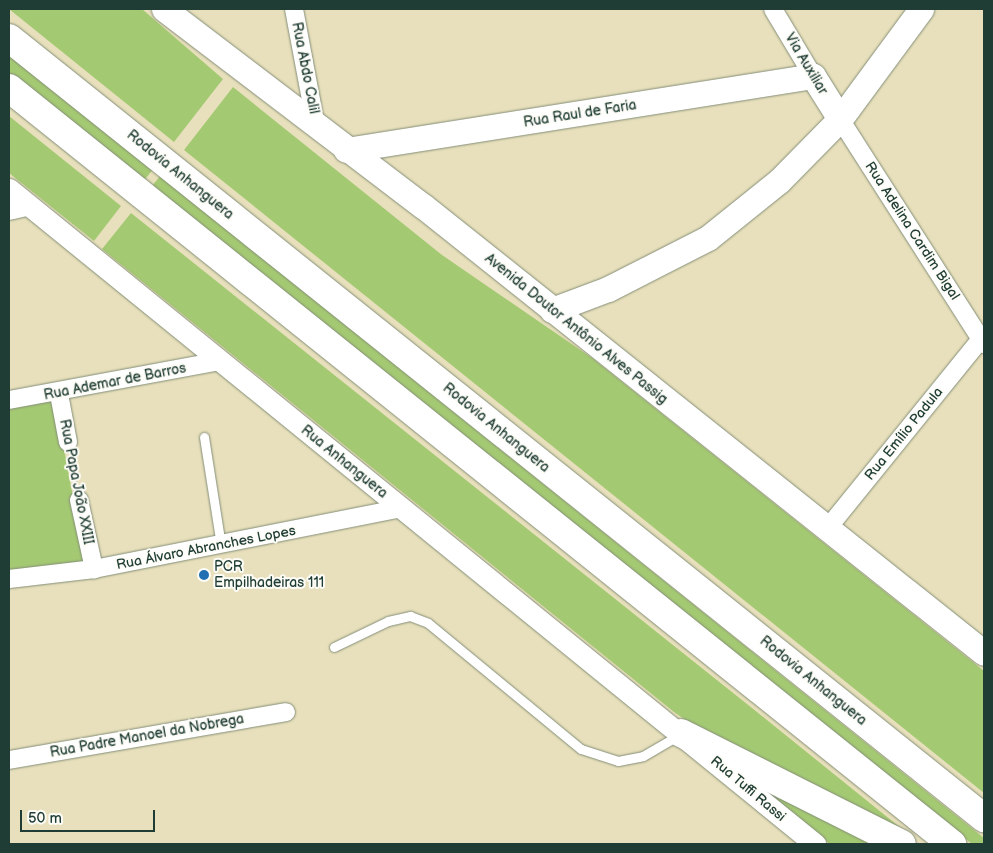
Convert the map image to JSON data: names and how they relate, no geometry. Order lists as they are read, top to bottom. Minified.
{"streets":{"highway":["Rodovia Anhanguera"],"main road":["Via Auxiliar","Rua Raul de Faria","Avenida Doutor Antônio Alves Passig"],"street":["Rua Abdo Calil","Rua Adelina Cardim Bigal","Rua Ademar de Barros","Rua Emílio Padula","Rua Anhanguera","Rua Papa João XXIII","Rua Álvaro Abranches Lopes","Rua Padre Manoel da Nobrega","Rua Tuffi Rassi"]},"crossings":[["Via Auxiliar","Rua Raul de Faria"],["Via Auxiliar","Rua Adelina Cardim Bigal"],["Rua Abdo Calil","Avenida Doutor Antônio Alves Passig"],["Rua Raul de Faria","Avenida Doutor Antônio Alves Passig"],["Rua Adelina Cardim Bigal","Rua Emílio Padula"],["Avenida Doutor Antônio Alves Passig","Rua Emílio Padula"],["Rua Ademar de Barros","Rua Anhanguera"],["Rua Ademar de Barros","Rua Papa João XXIII"],["Rua Anhanguera","Rua Álvaro Abranches Lopes"],["Rua Anhanguera","Rua Tuffi Rassi"],["Rua Papa João XXIII","Rua Álvaro Abranches Lopes"]],"places":["PCR Empilhadeiras 111"],"scale_bar":"50 m"}
